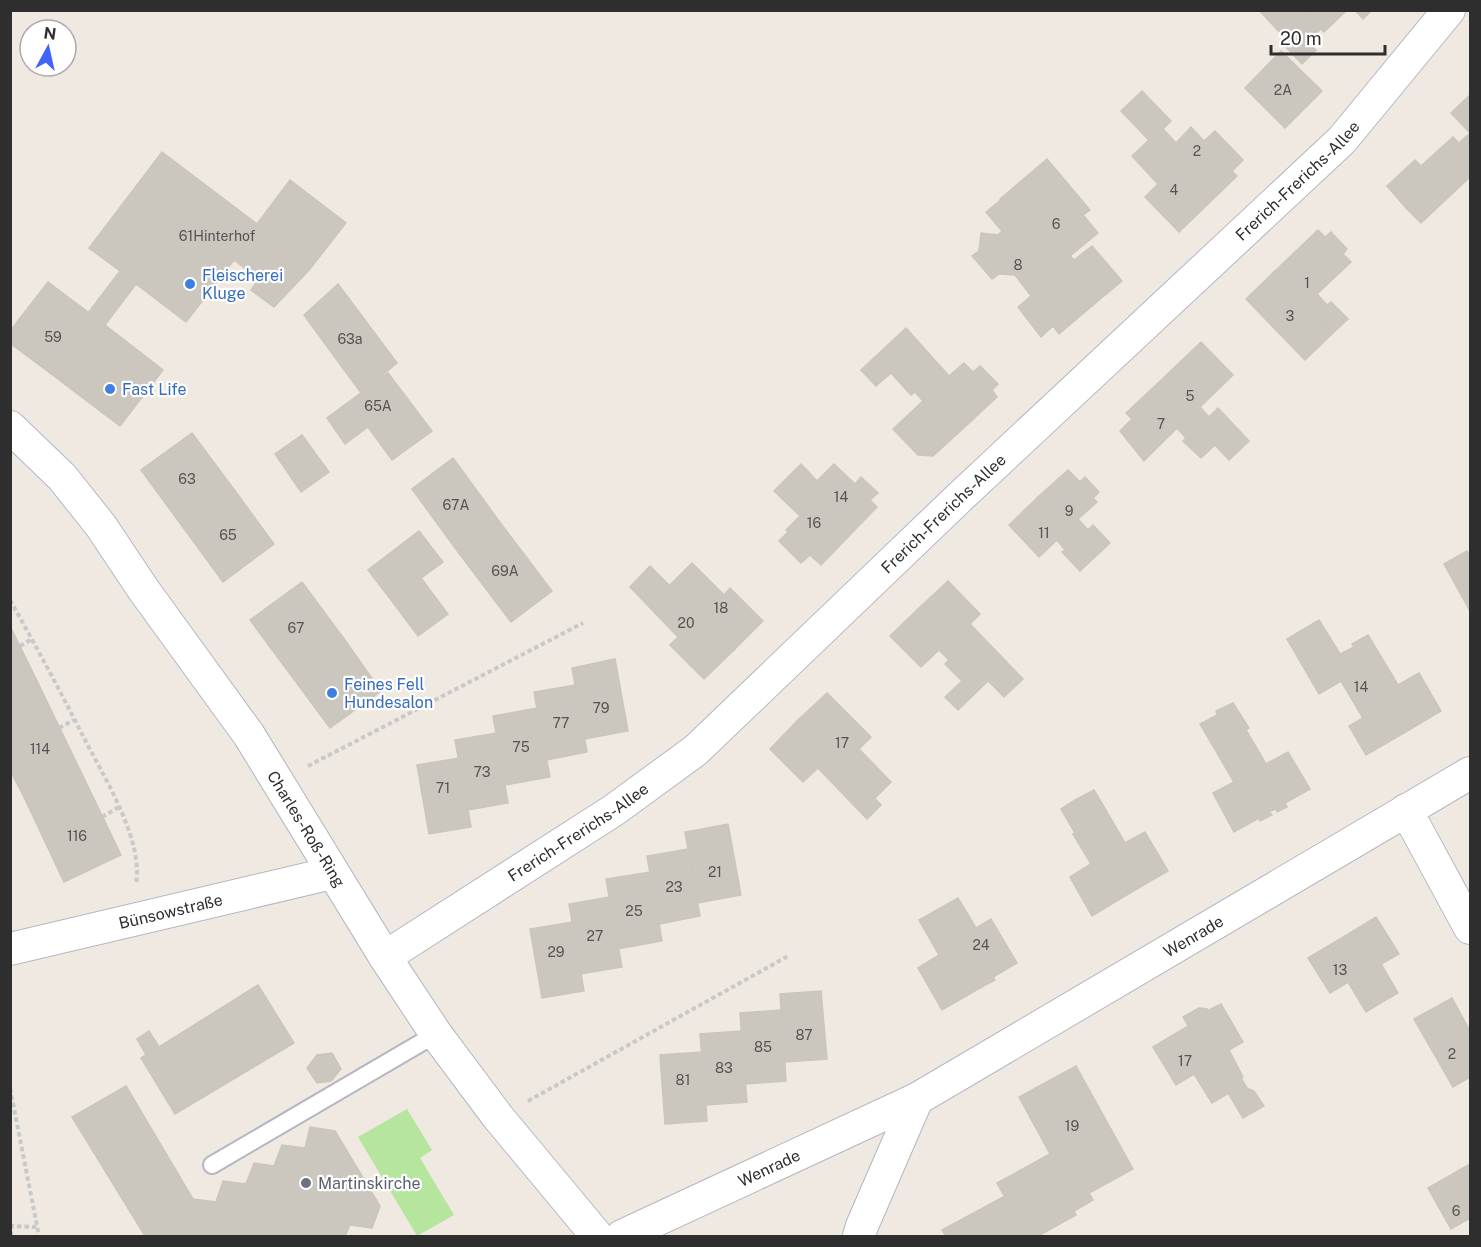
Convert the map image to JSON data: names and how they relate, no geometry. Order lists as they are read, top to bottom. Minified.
{"streets":{"street":["Frerich-Frerichs-Allee","Charles-Roß-Ring","Bünsowstraße","Wenrade"]},"crossings":[["Frerich-Frerichs-Allee","Charles-Roß-Ring"],["Charles-Roß-Ring","Bünsowstraße"]],"places":["Fleischerei Kluge","Fast Life","Feines Fell Hundesalon","Martinskirche"],"house_numbers":["2A","2","4","6","61Hinterhof","8","1","3","59","63a","5","65A","7","63","14","67A","9","16","11","65","69A","18","20","67","14","79","77","17","75","114","73","71","116","21","23","25","27","24","29","13","87","85","2","17","83","81","19","6"],"scale_bar":"20 m","north":"top"}
